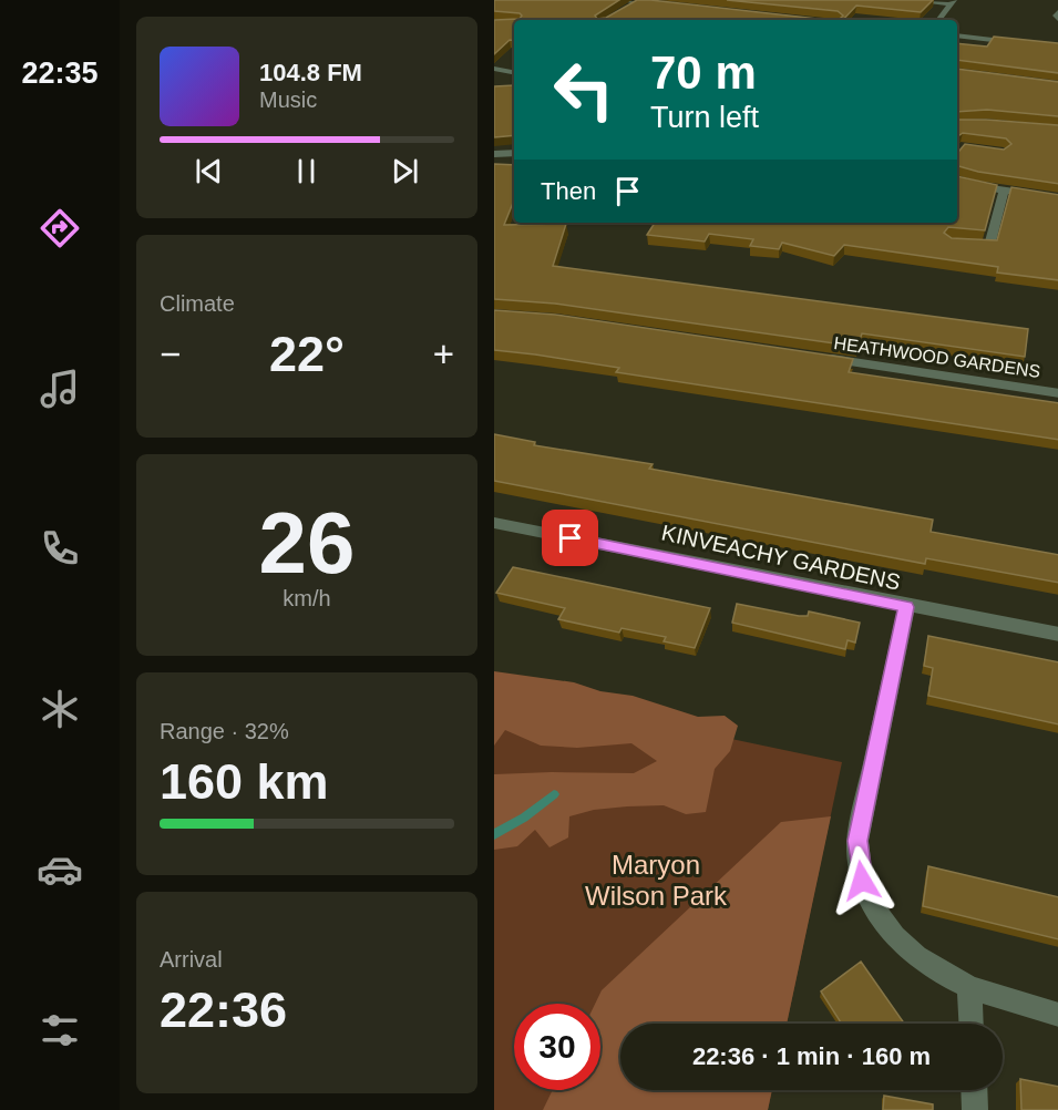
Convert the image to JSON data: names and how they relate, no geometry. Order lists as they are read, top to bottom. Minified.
{"streets":{"street":["HEATHWOOD GARDENS","KINVEACHY GARDENS"]},"parks":["Maryon Wilson Park"],"page":{"tabs":"22:35","turn":["70 m","Turn left"],"song":["104.8 FM","Music"],"then":"Then","tile":["Climate",["26","km/h"],["Range · 32%","160 km"],["Arrival","22:36"]],"heat":["−","22°","+"],"limit":"30","trip":"22:36 · 1 min · 160 m"}}
